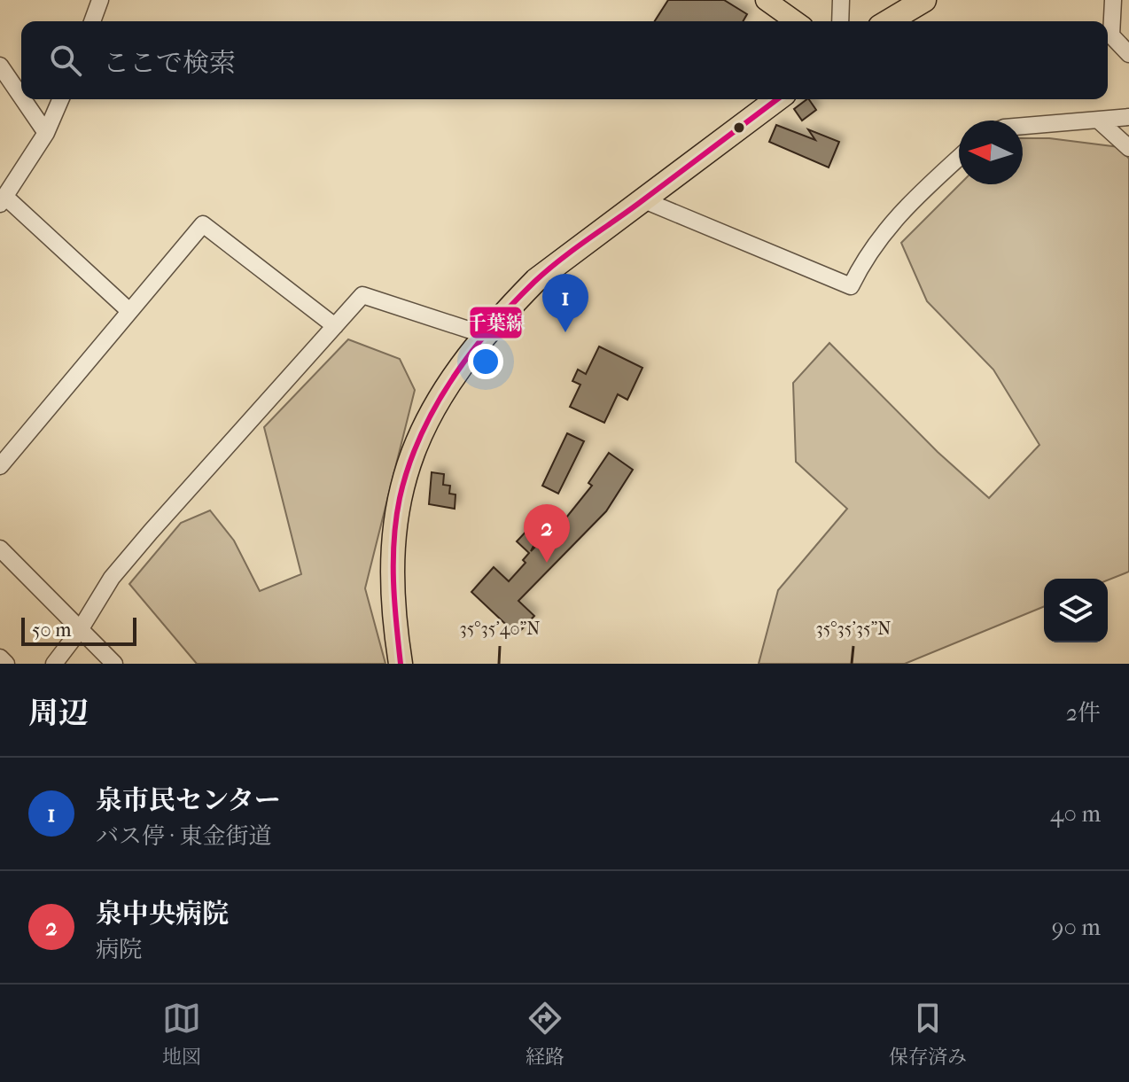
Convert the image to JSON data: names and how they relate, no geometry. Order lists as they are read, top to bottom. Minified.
{"lines":["transit line 千葉線"],"scale_bar":"50 m","north":"left","page":{"search":"ここで検索","pins":["1","2"],"scale":"50 m","heading":["周辺","2件"],"list":[{"mark":"1","name":"泉市民センター","note":"バス停 · 東金街道","value":"40 m"},{"mark":"2","name":"泉中央病院","note":"病院","value":"90 m"}],"nav":["地図","経路","保存済み"]},"coordinates":["35°35'40\"N","35°35'35\"N"]}
